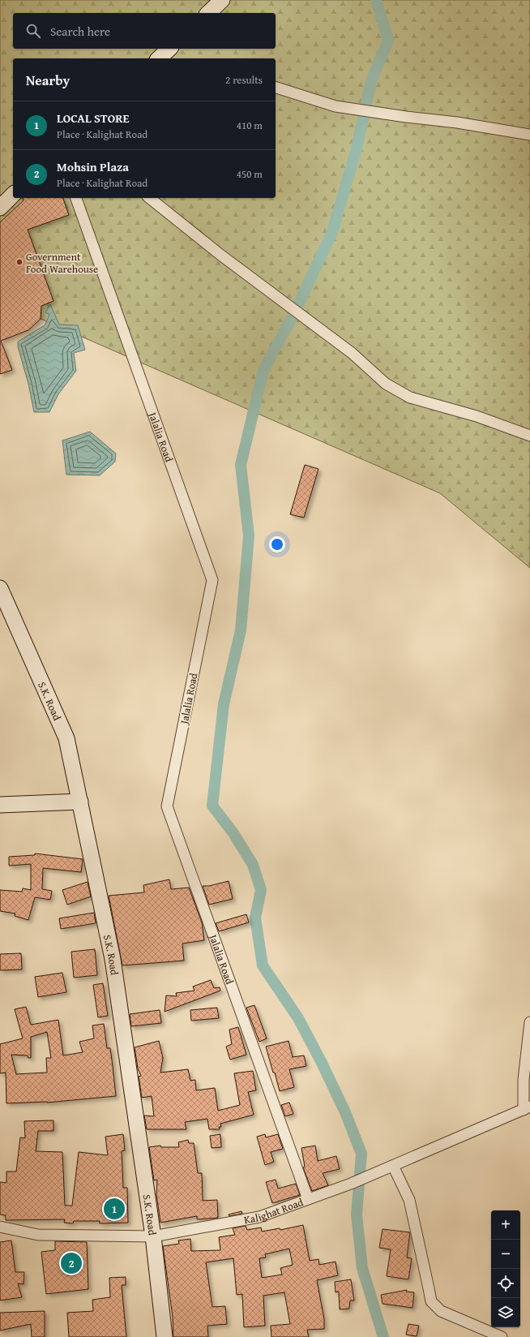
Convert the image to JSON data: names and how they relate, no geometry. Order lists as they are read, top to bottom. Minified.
{"streets":{"main road":["S.K. Road"],"street":["Jalalia Road","Kalighat Road"]},"crossings":[["Jalalia Road","Kalighat Road"],["S.K. Road","Kalighat Road"]],"places":["Government Food Warehouse"],"page":{"search":"Search here","heading":["Nearby","2 results"],"list":[{"mark":"1","name":"LOCAL STORE","note":"Place · Kalighat Road","value":"410 m"},{"mark":"2","name":"Mohsin Plaza","note":"Place · Kalighat Road","value":"450 m"}],"pins":["1","2"],"map_buttons":["+","−"]}}
